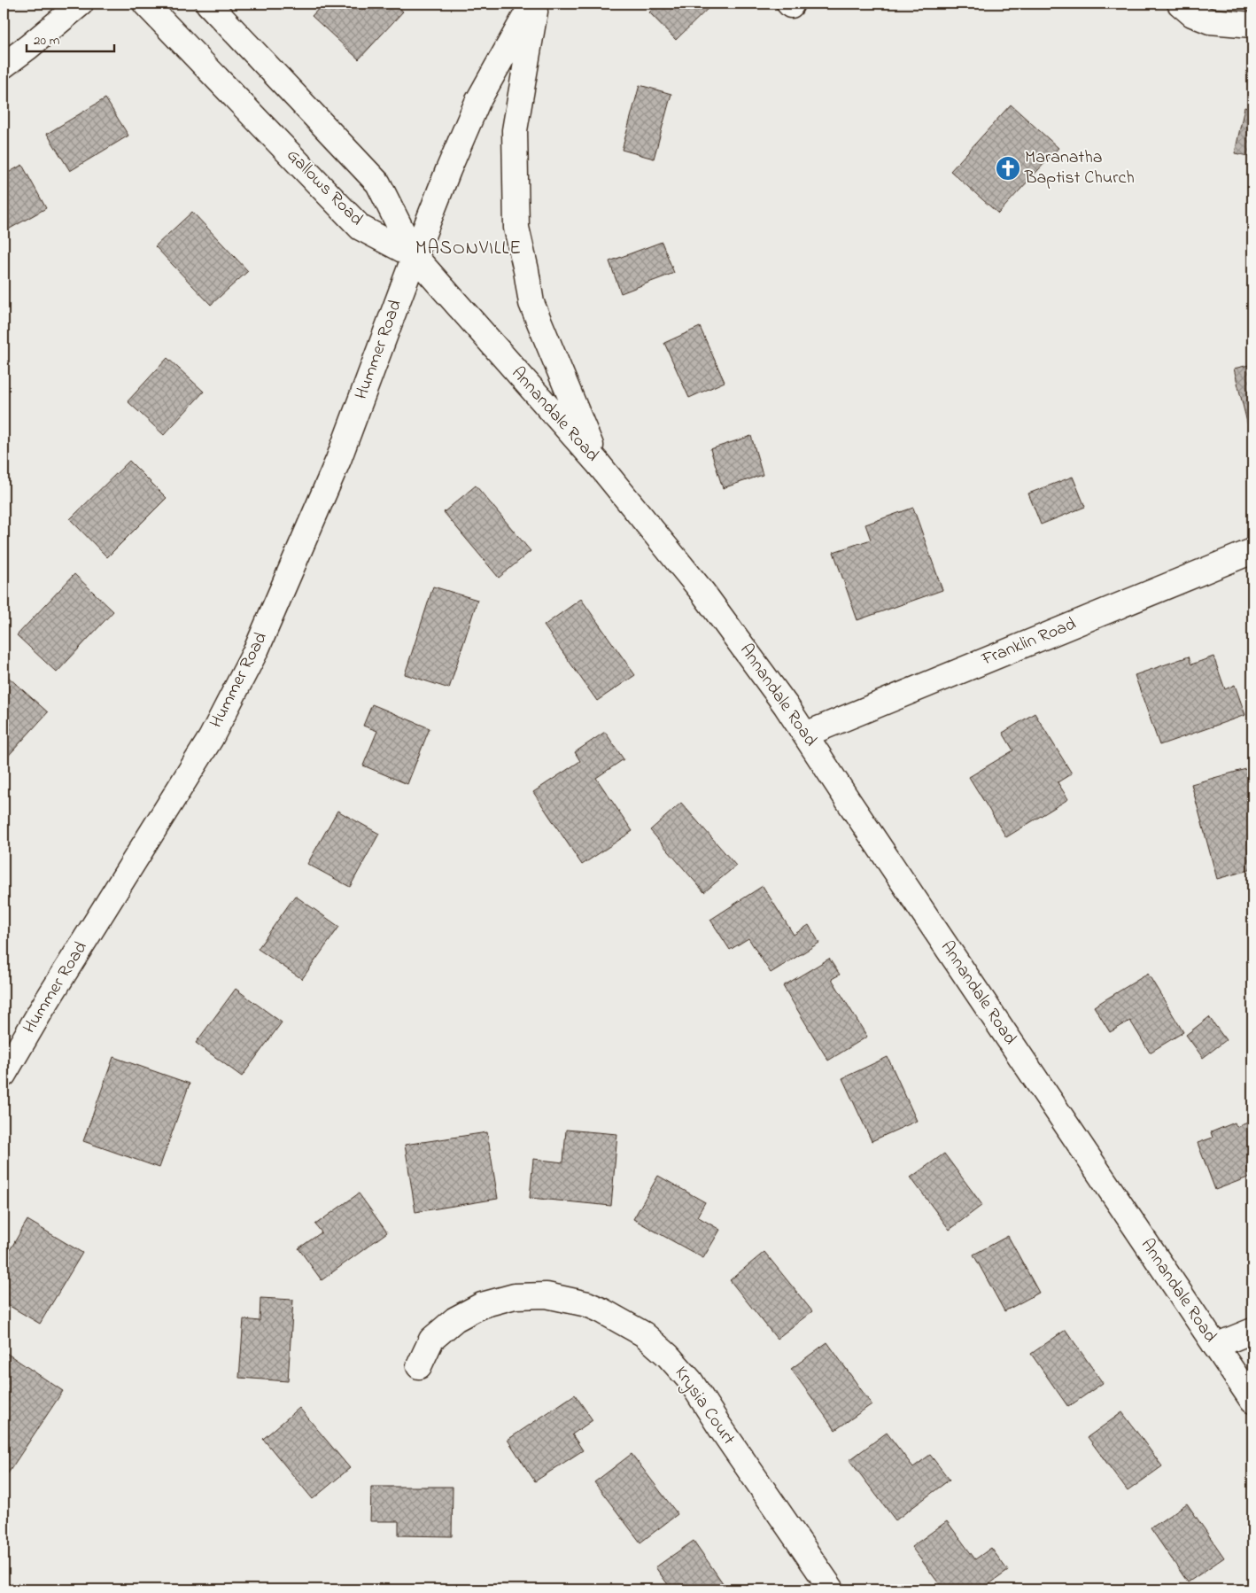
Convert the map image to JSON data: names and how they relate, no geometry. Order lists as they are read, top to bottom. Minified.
{"streets":{"main road":["Gallows Road","Hummer Road","Annandale Road","Franklin Road","Krysia Court"]},"crossings":[["Gallows Road","Hummer Road"],["Gallows Road","Annandale Road"],["Hummer Road","Annandale Road"],["Annandale Road","Franklin Road"]],"districts":["MASONVILLE"],"places":{"church":["Maranatha Baptist Church"]},"scale_bar":"20 m"}
